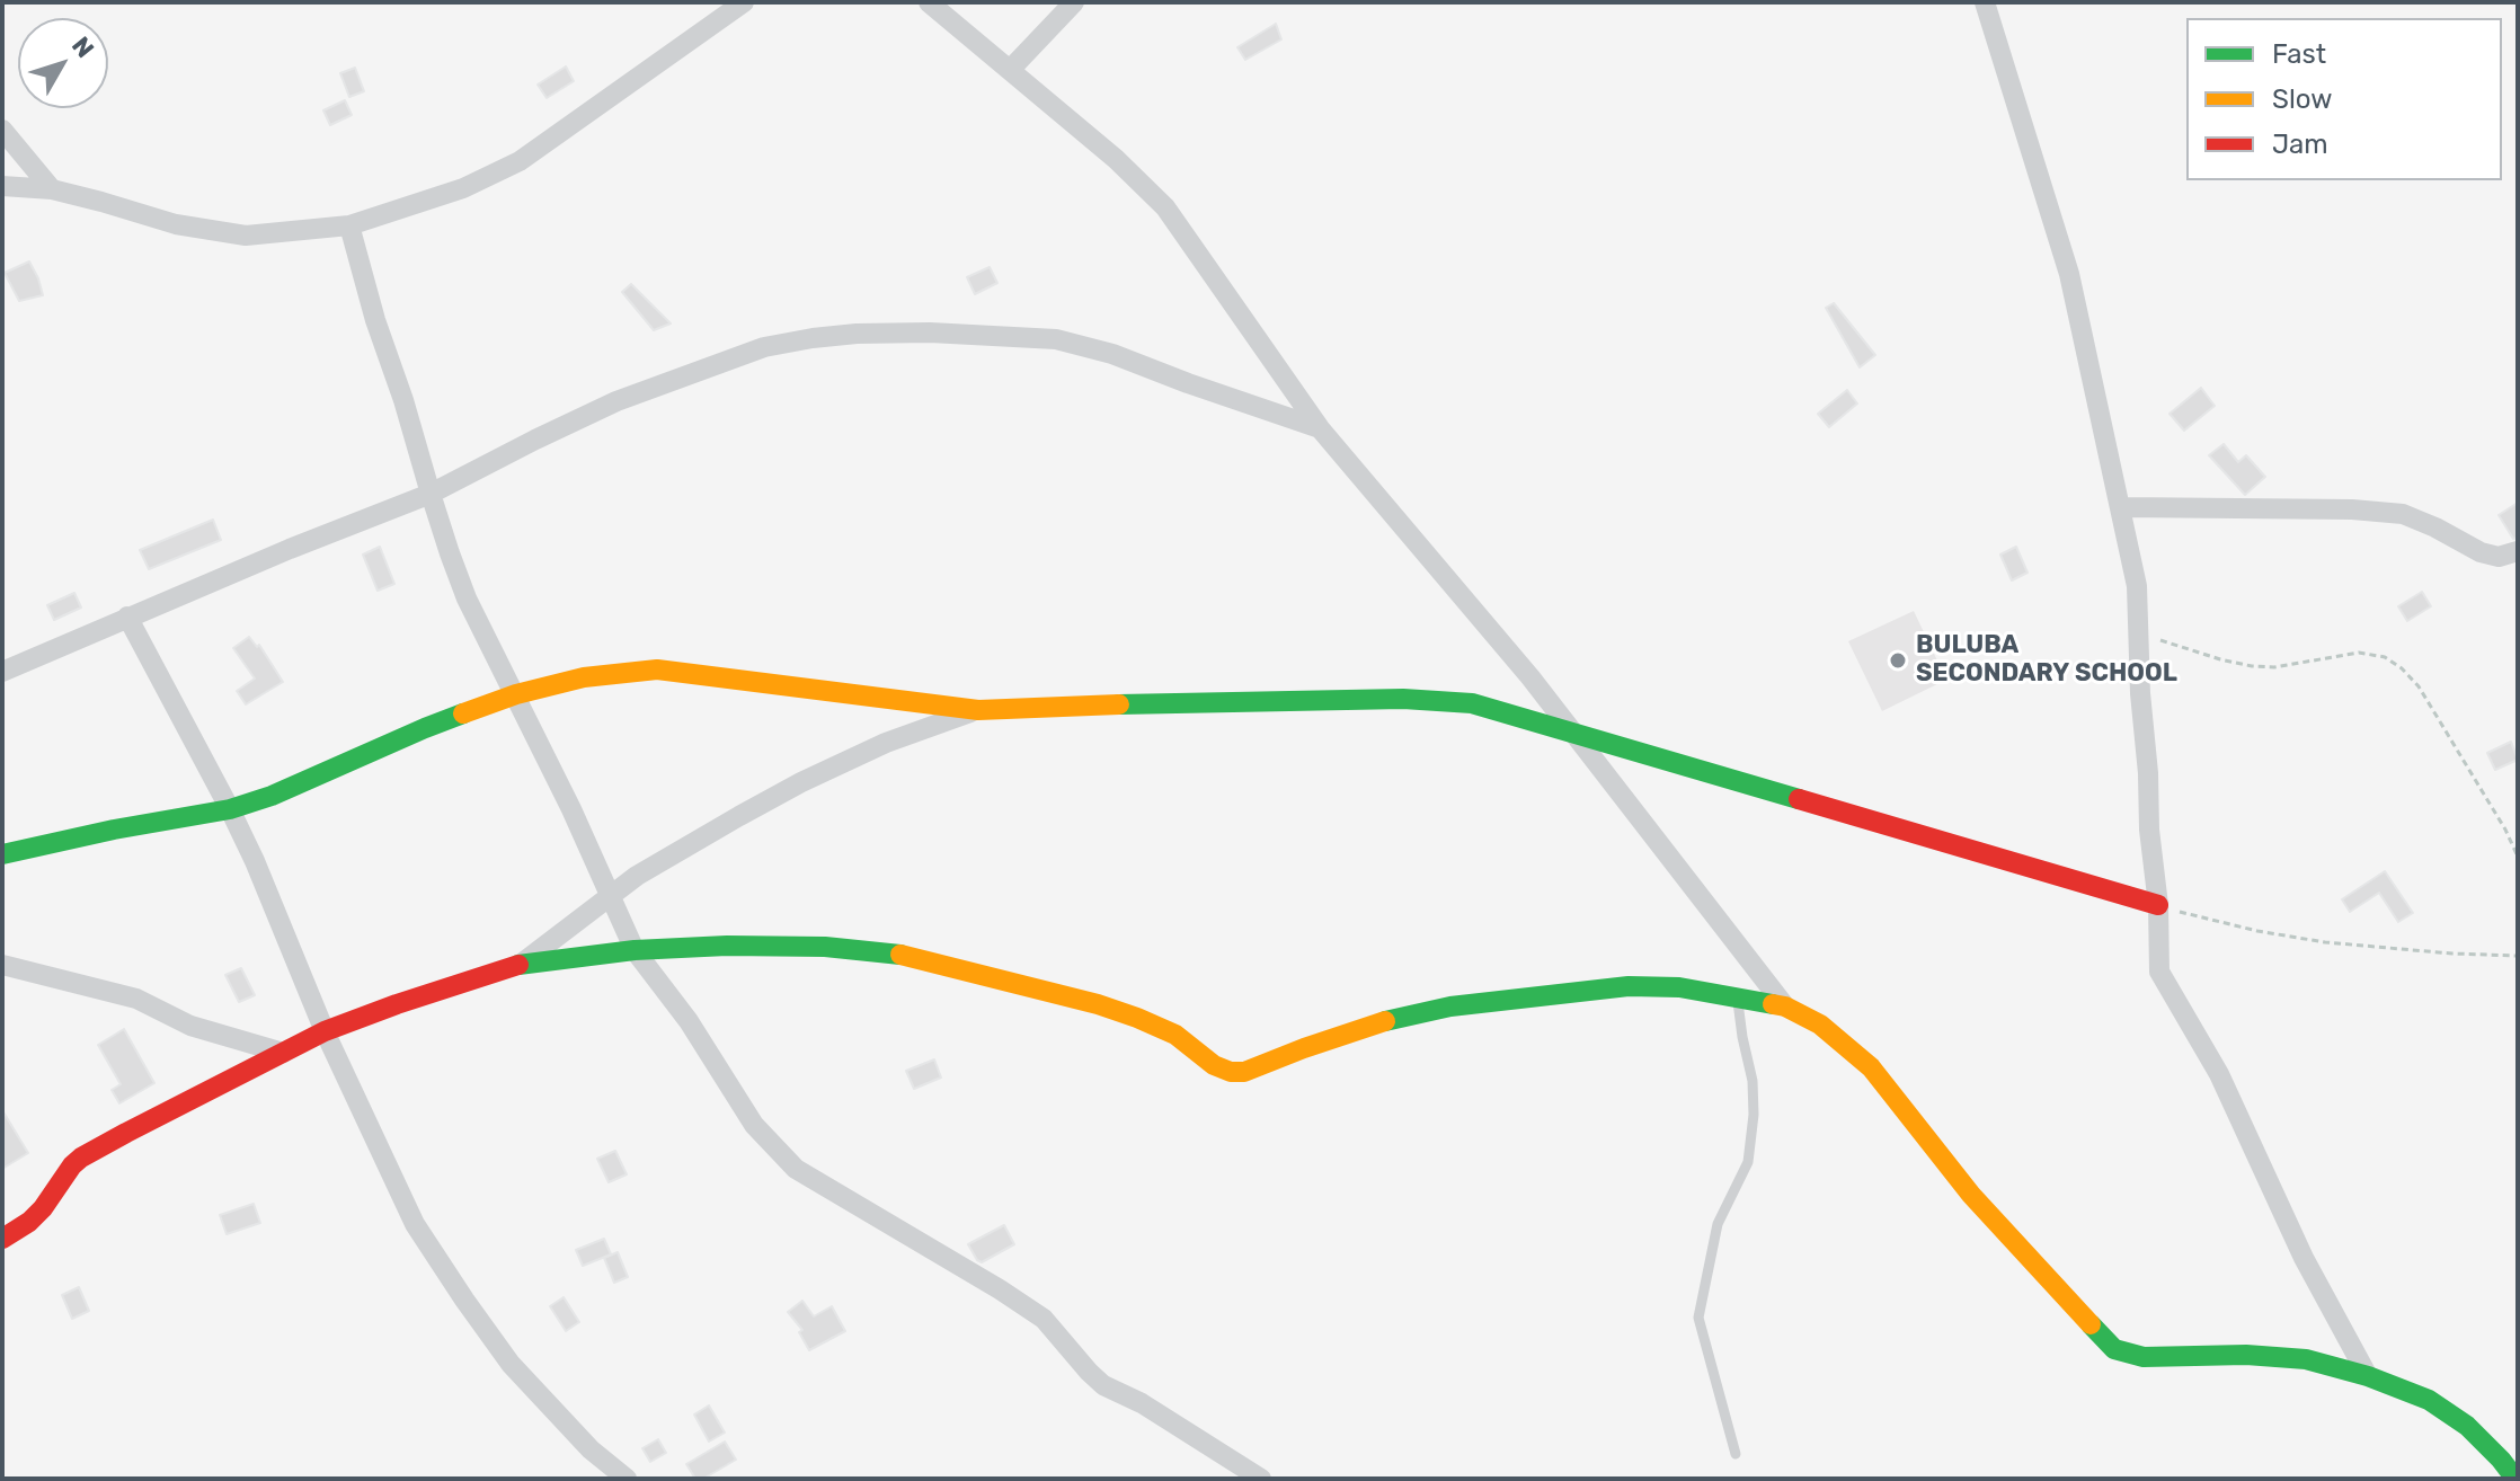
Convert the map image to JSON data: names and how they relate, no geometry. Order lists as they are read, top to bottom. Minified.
{"places":["BULUBA SECONDARY SCHOOL"],"legend":["Fast","Slow","Jam"],"north":"top right"}
